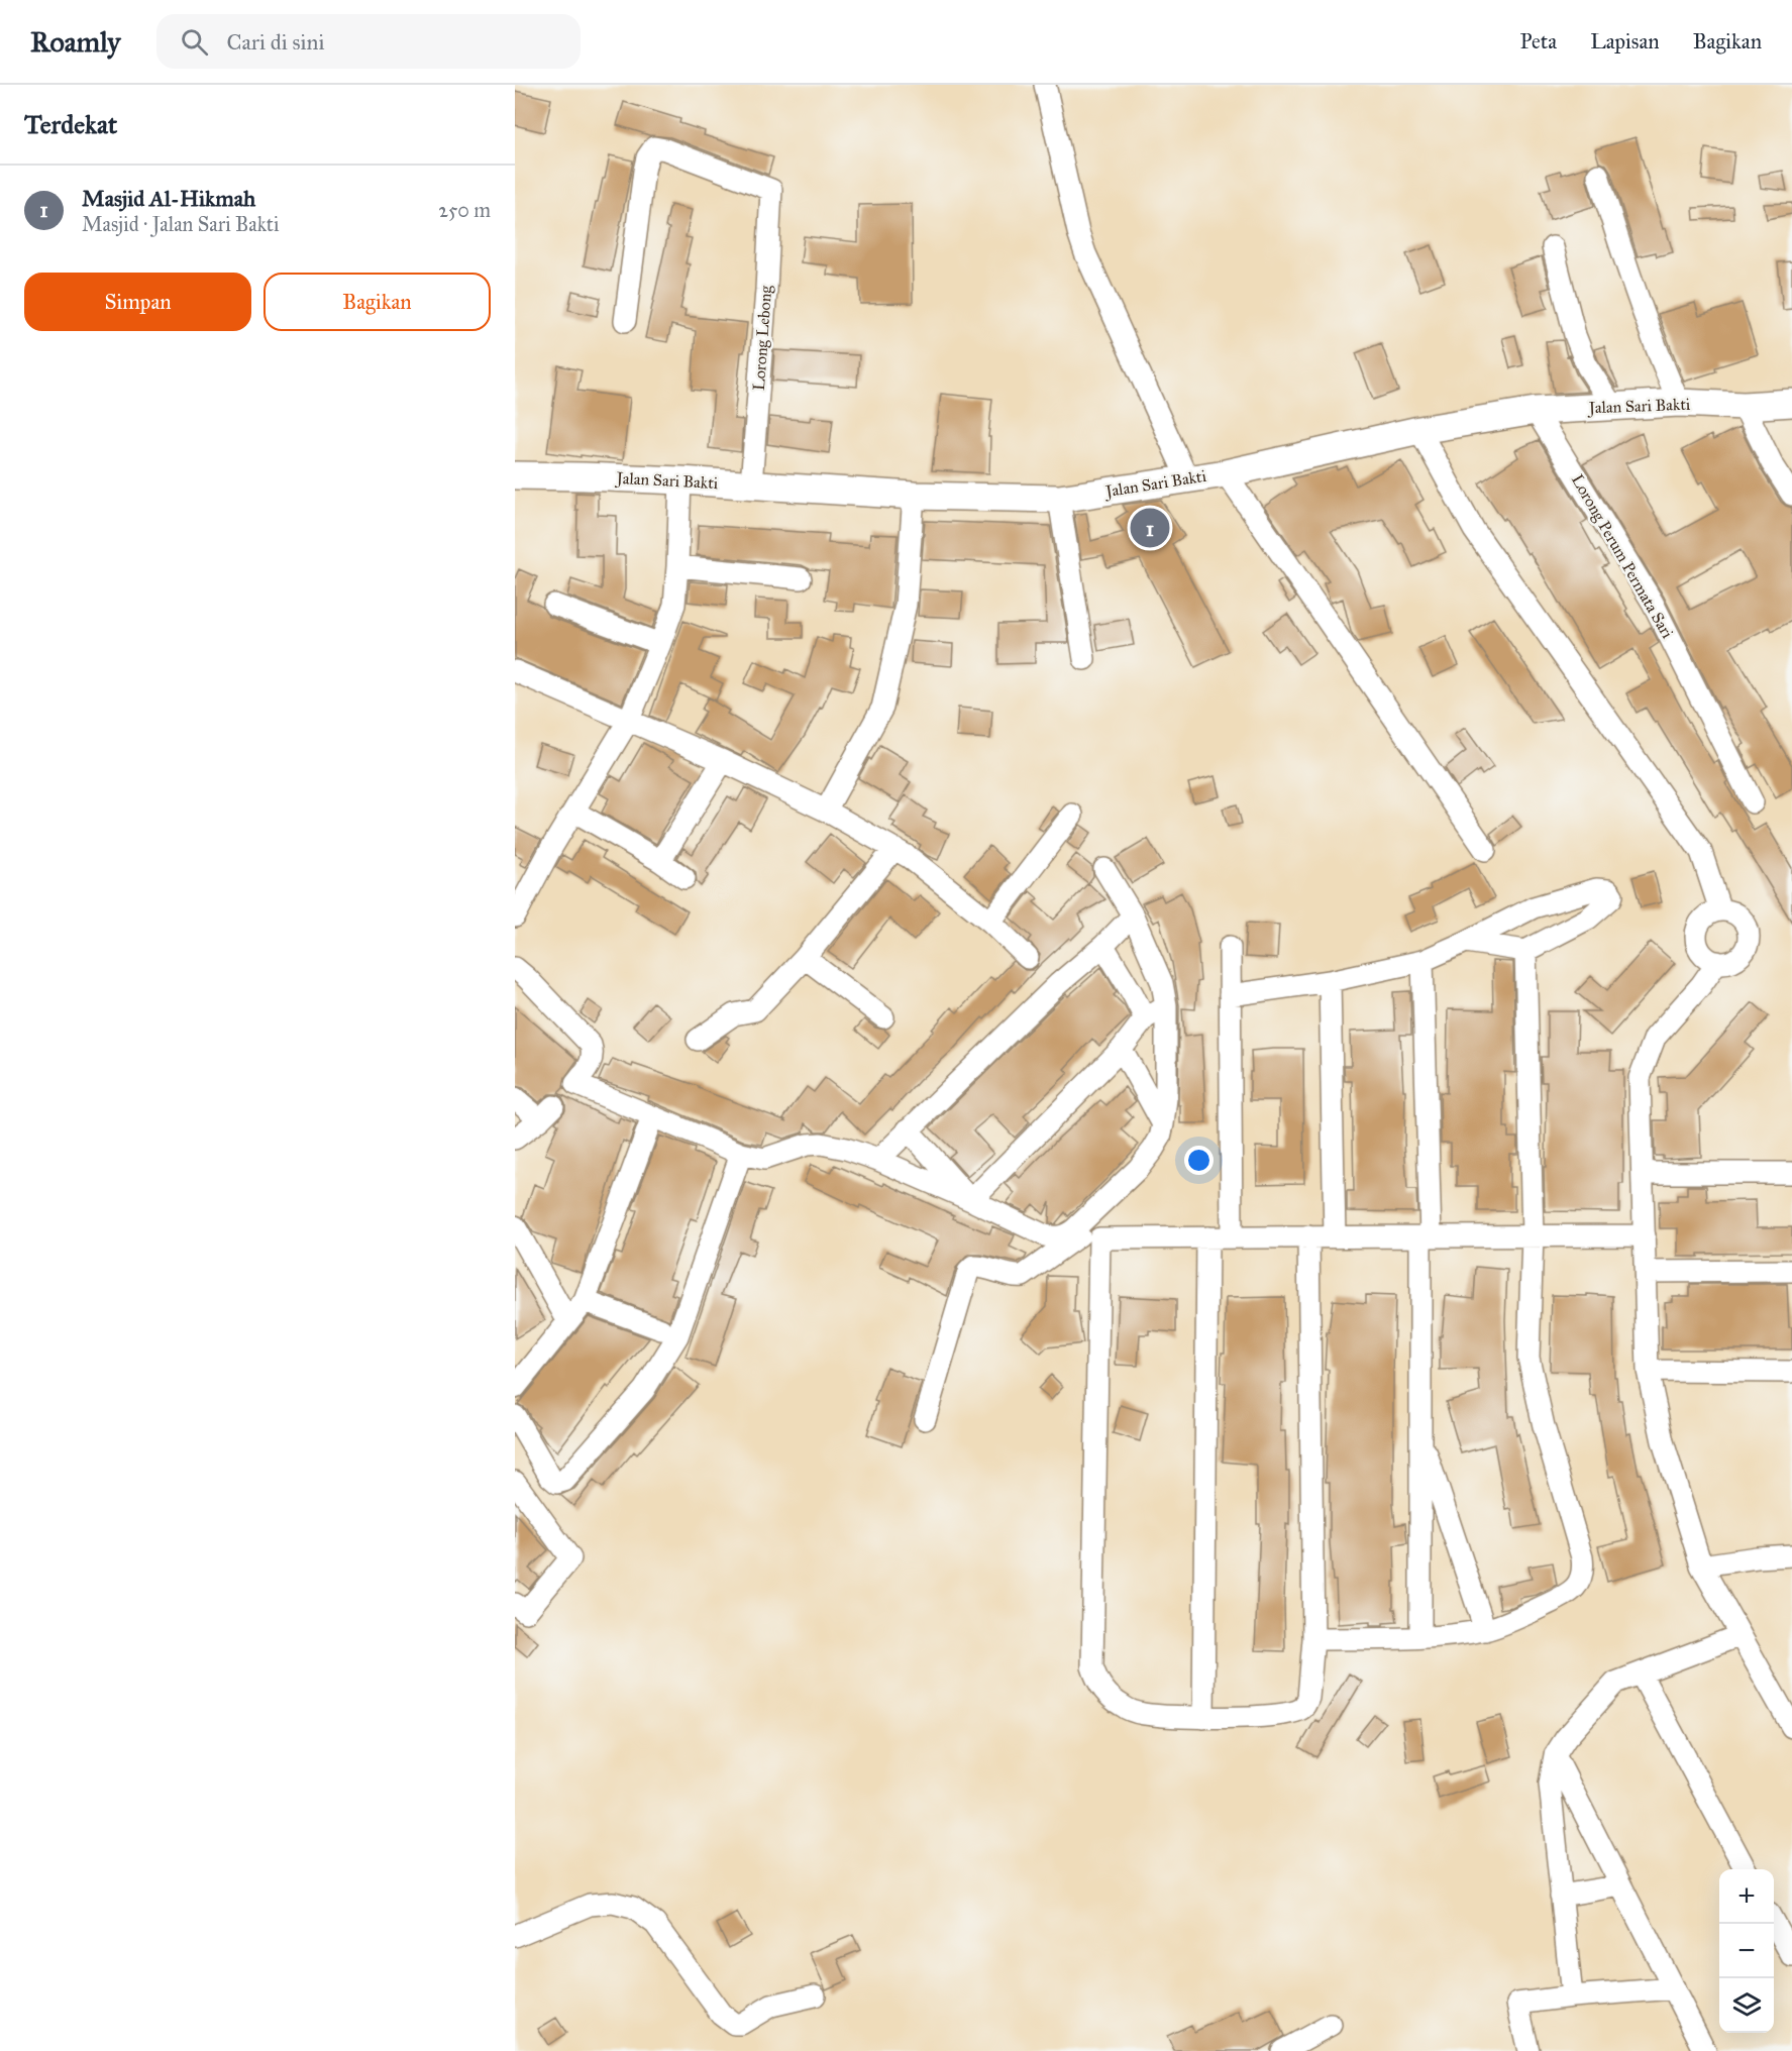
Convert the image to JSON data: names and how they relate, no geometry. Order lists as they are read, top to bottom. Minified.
{"streets":{"main road":["Jalan Sari Bakti"],"street":["Lorong Lebong","Lorong Perum Permata Sari"]},"crossings":[["Lorong Lebong","Jalan Sari Bakti"],["Jalan Sari Bakti","Lorong Perum Permata Sari"]],"page":{"header":"Roamly","search":"Cari di sini","nav":["Peta","Lapisan","Bagikan"],"heading":"Terdekat","list":[{"mark":"1","name":"Masjid Al-Hikmah","note":"Masjid · Jalan Sari Bakti","value":"250 m"}],"buttons":["Simpan","Bagikan"],"pins":"1","map_buttons":["+","−"]}}
